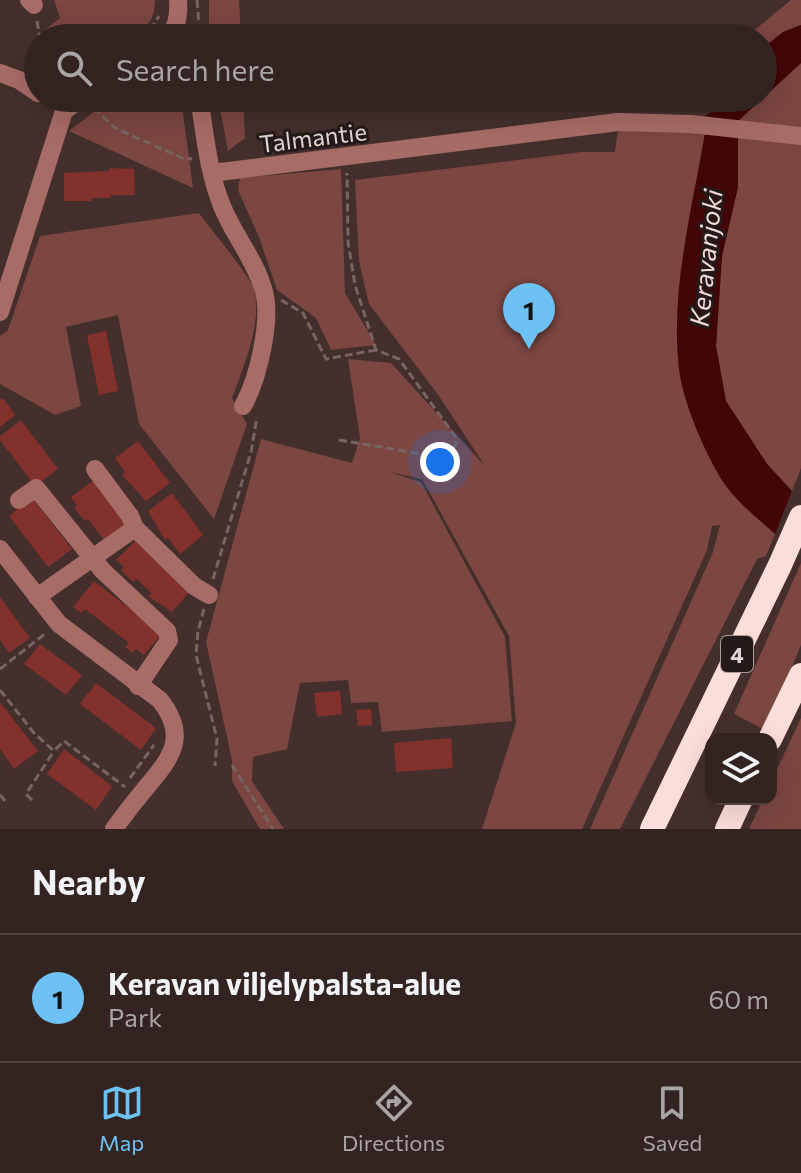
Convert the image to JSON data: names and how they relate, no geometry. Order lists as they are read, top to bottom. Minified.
{"streets":{"highway":["4"],"street":["Talmantie"]},"water":["Keravanjoki"],"page":{"search":"Search here","pins":"1","heading":"Nearby","list":[{"mark":"1","name":"Keravan viljelypalsta-alue","note":"Park","value":"60 m"}],"nav":["Map","Directions","Saved"]}}
